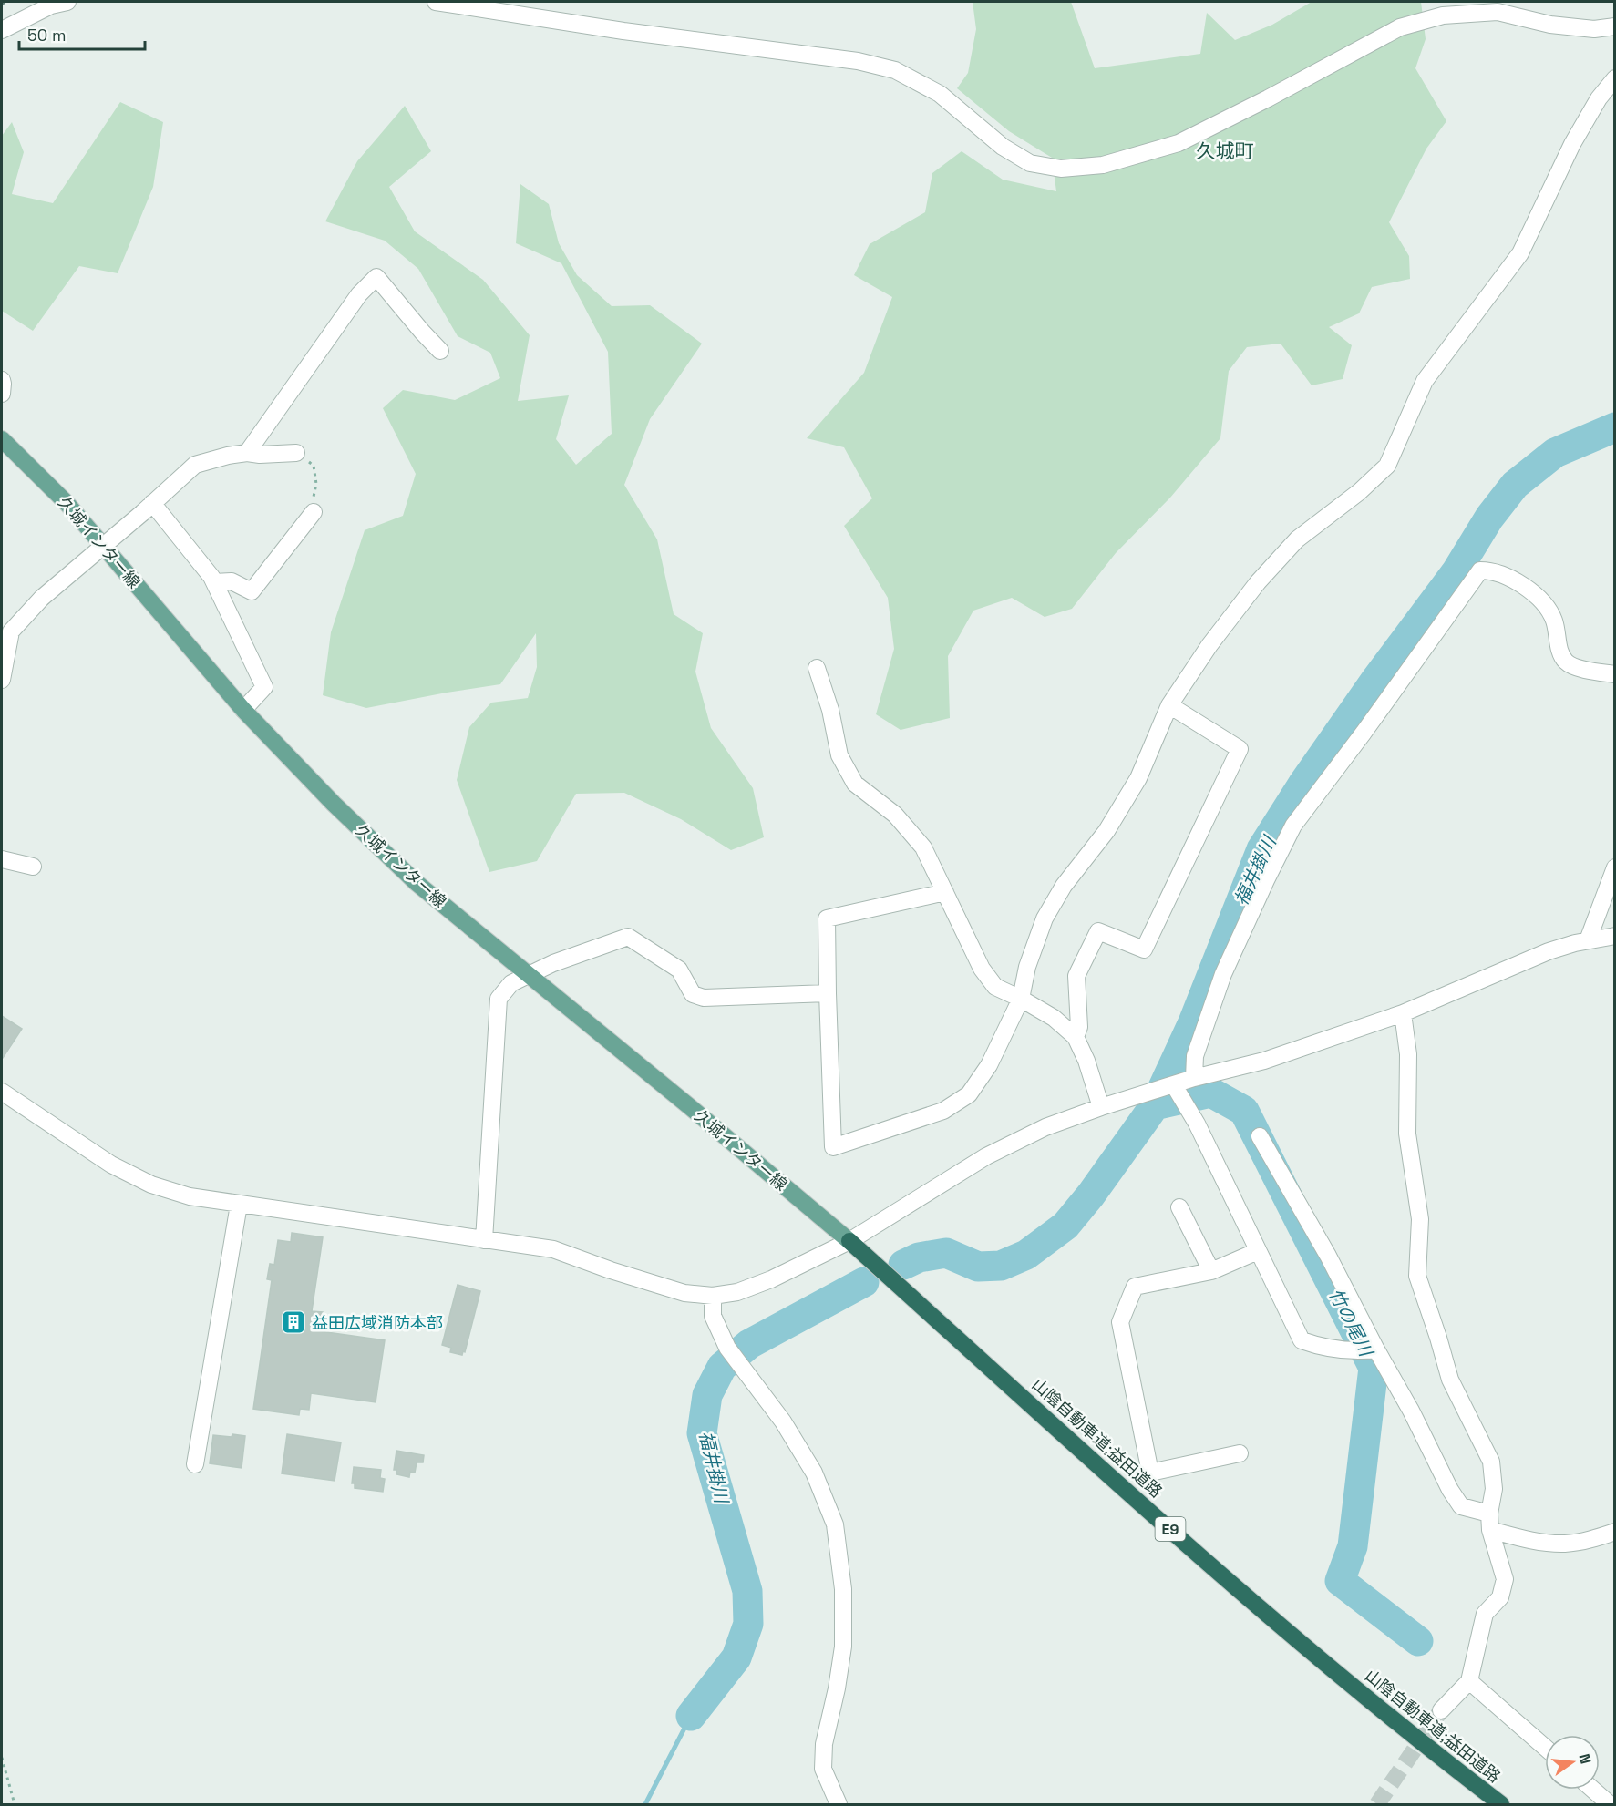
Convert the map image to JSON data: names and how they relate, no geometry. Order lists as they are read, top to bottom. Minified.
{"streets":{"highway":["山陰自動車道;益田道路","E9"],"main road":["久城インター線"]},"crossings":[["久城インター線","山陰自動車道;益田道路"]],"districts":["久城町"],"water":["福井掛川","竹の尾川"],"places":{"building":["益田広域消防本部"]},"scale_bar":"50 m","north":"right"}
